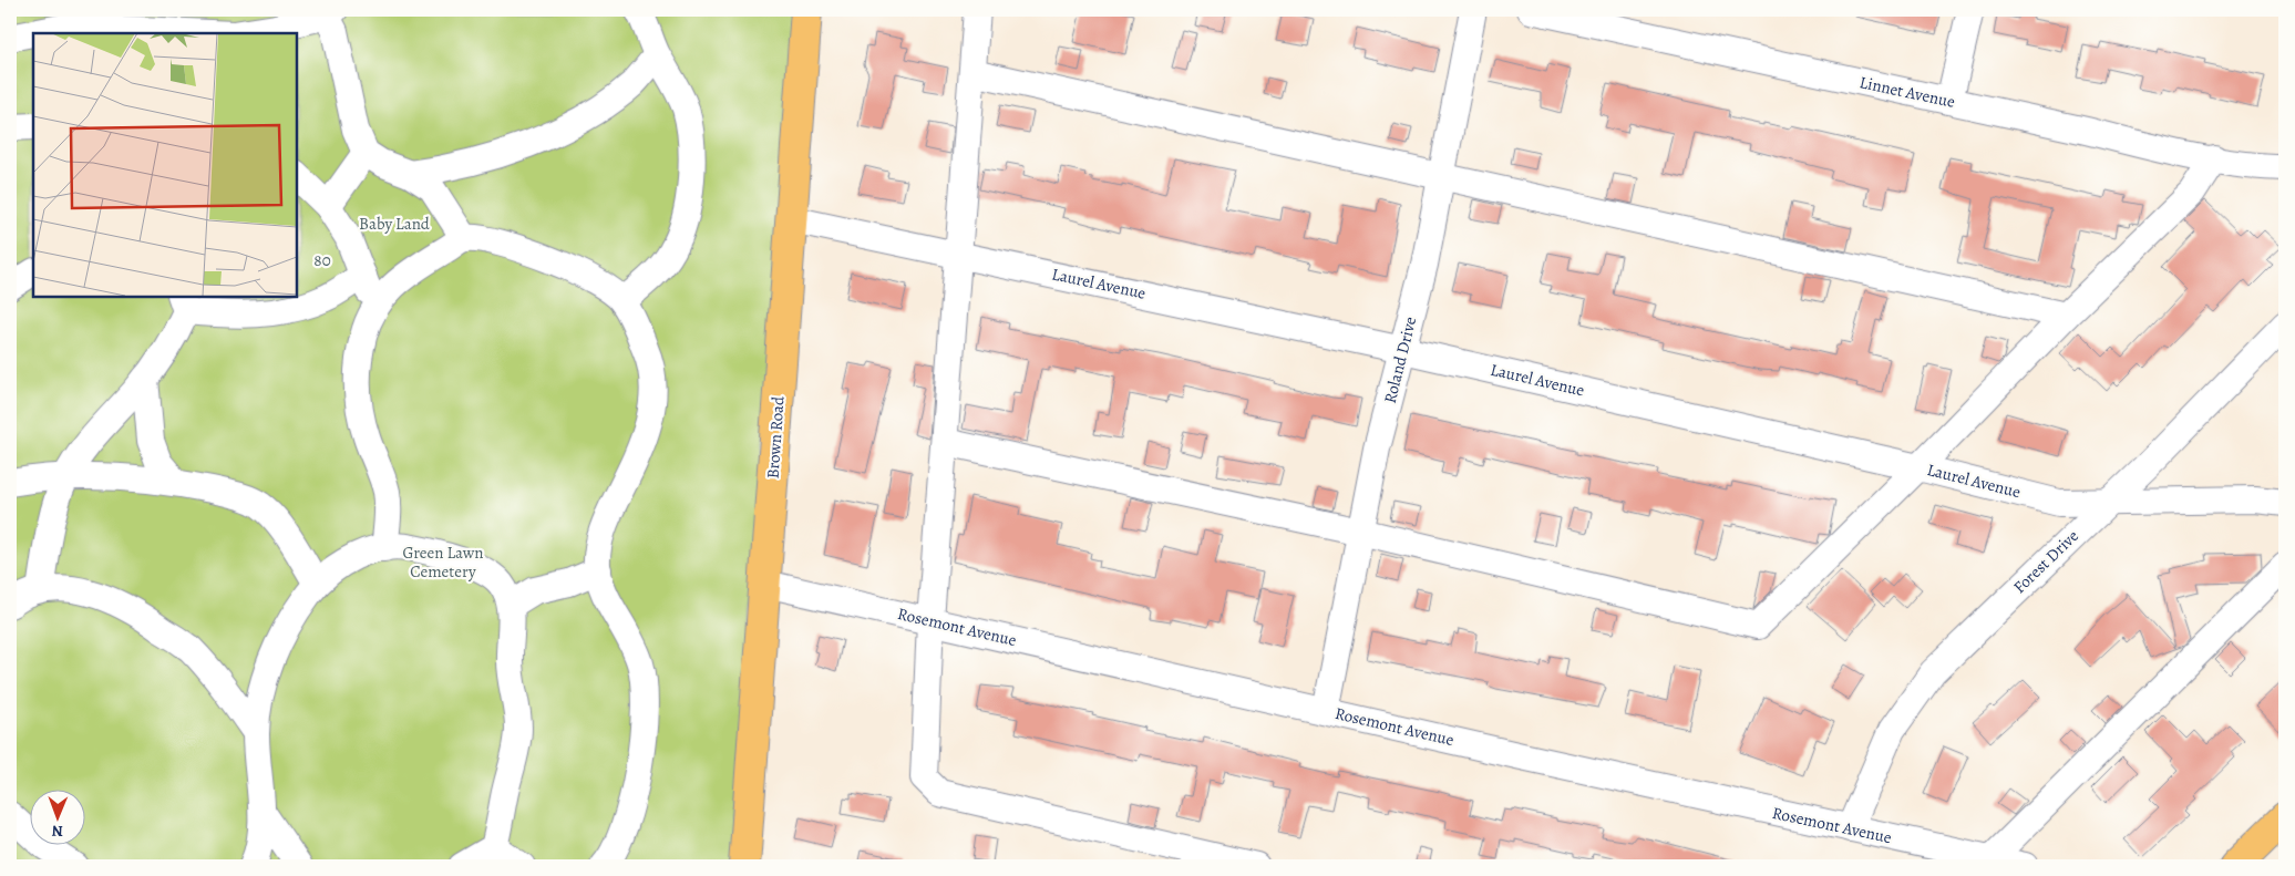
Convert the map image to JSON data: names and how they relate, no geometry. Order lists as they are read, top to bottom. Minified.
{"streets":{"main road":["Brown Road"],"street":["Linnet Avenue","Laurel Avenue","Roland Drive","Forest Drive","Rosemont Avenue"]},"crossings":[["Laurel Avenue","Roland Drive"],["Laurel Avenue","Brown Road"],["Laurel Avenue","Forest Drive"],["Roland Drive","Rosemont Avenue"],["Brown Road","Rosemont Avenue"],["Forest Drive","Rosemont Avenue"]],"parks":["Baby Land","80","Green Lawn Cemetery"],"north":"bottom"}
